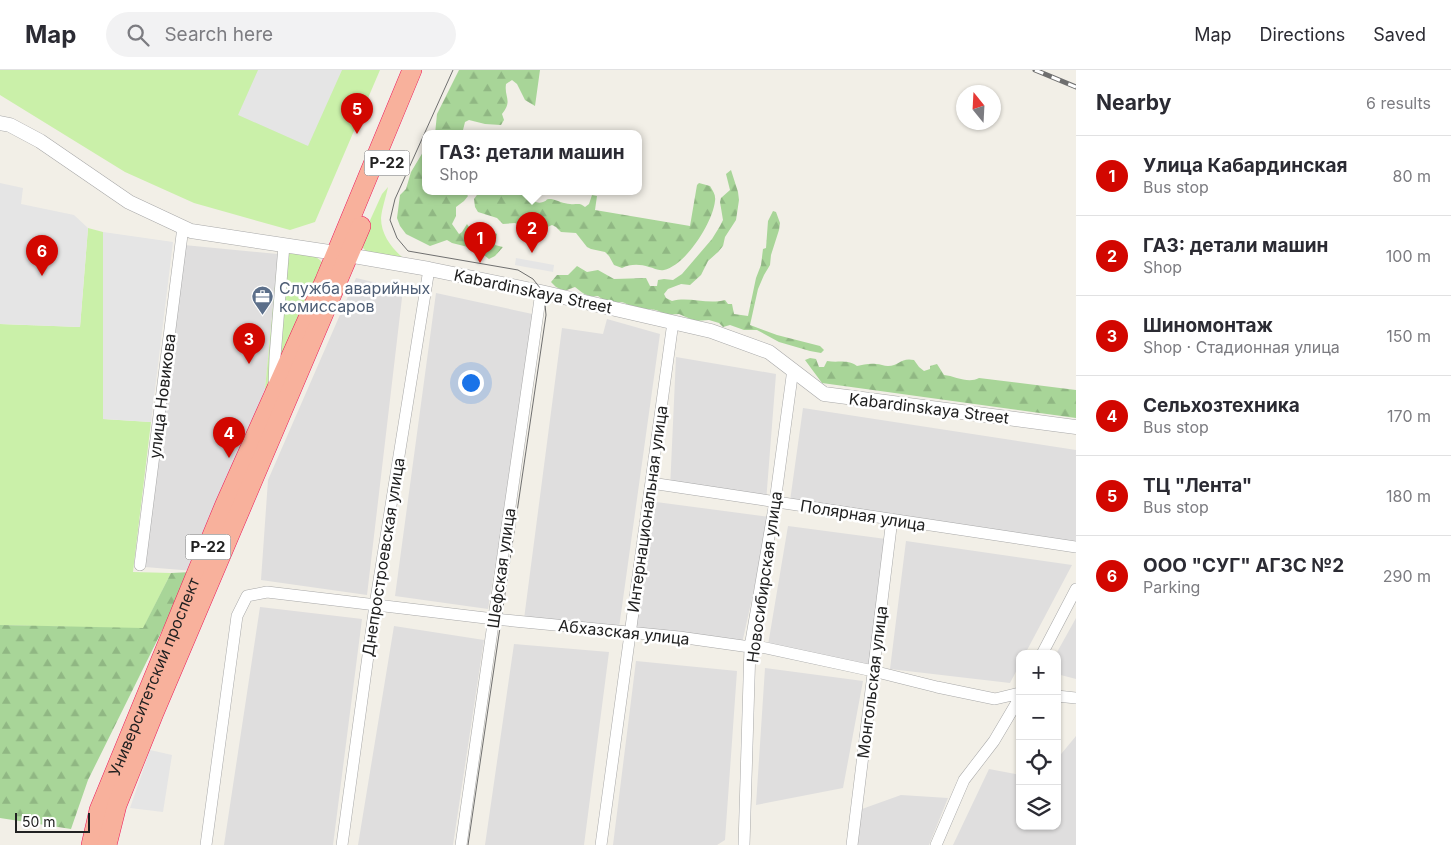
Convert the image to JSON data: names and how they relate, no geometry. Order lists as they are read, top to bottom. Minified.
{"streets":{"highway":["Р-22","Университетский проспект"],"street":["Kabardinskaya Street","улица Новикова","Интернациональная улица","Полярная улица","Днепростроевская улица","Шефская улица","Новосибирская улица","Абхазская улица","Монгольская улица"]},"crossings":[["Kabardinskaya Street","улица Новикова"],["Kabardinskaya Street","Интернациональная улица"],["Kabardinskaya Street","Днепростроевская улица"],["Kabardinskaya Street","Шефская улица"],["Kabardinskaya Street","Новосибирская улица"],["Kabardinskaya Street","Университетский проспект"],["Интернациональная улица","Полярная улица"],["Интернациональная улица","Абхазская улица"],["Полярная улица","Новосибирская улица"],["Полярная улица","Монгольская улица"],["Днепростроевская улица","Абхазская улица"],["Шефская улица","Абхазская улица"],["Новосибирская улица","Абхазская улица"],["Абхазская улица","Монгольская улица"]],"places":{"office":["Служба аварийных комиссаров"]},"scale_bar":"50 m","north":"top","page":{"header":"Map","search":"Search here","nav":["Map","Directions","Saved"],"heading":["Nearby","6 results"],"pins":["5","2","1","6","3","4"],"popup":["ГАЗ: детали машин","Shop"],"list":[{"mark":"1","name":"Улица Кабардинская","note":"Bus stop","value":"80 m"},{"mark":"2","name":"ГАЗ: детали машин","note":"Shop","value":"100 m"},{"mark":"3","name":"Шиномонтаж","note":"Shop · Стадионная улица","value":"150 m"},{"mark":"4","name":"Сельхозтехника","note":"Bus stop","value":"170 m"},{"mark":"5","name":"ТЦ \"Лента\"","note":"Bus stop","value":"180 m"},{"mark":"6","name":"ООО \"СУГ\" АГЗС №2","note":"Parking","value":"290 m"}],"map_buttons":["+","−"],"scale":"50 m"}}
